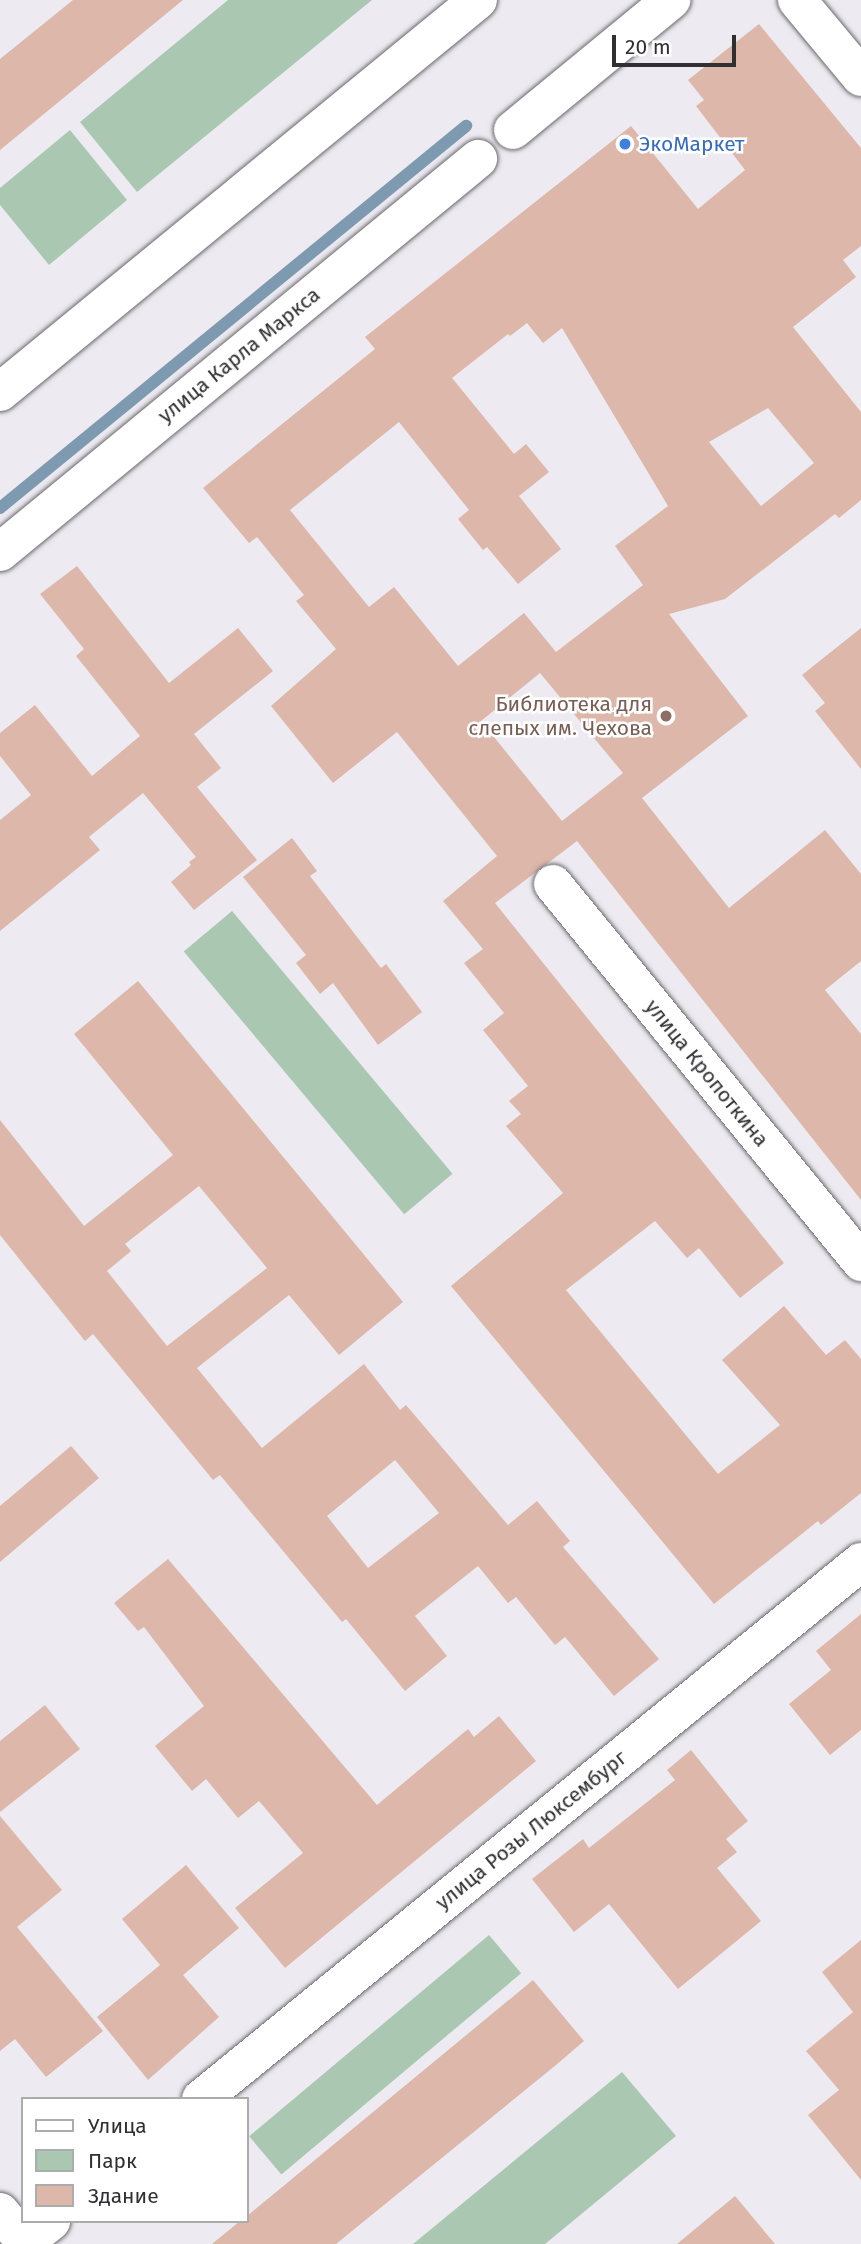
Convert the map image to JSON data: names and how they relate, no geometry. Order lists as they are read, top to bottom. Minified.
{"streets":{"street":["улица Карла Маркса","улица Кропоткина","улица Розы Люксембург"]},"places":["ЭкоМаркет","Библиотека для слепых им. Чехова"],"legend":["Улица","Парк","Здание"],"scale_bar":"20 m"}
